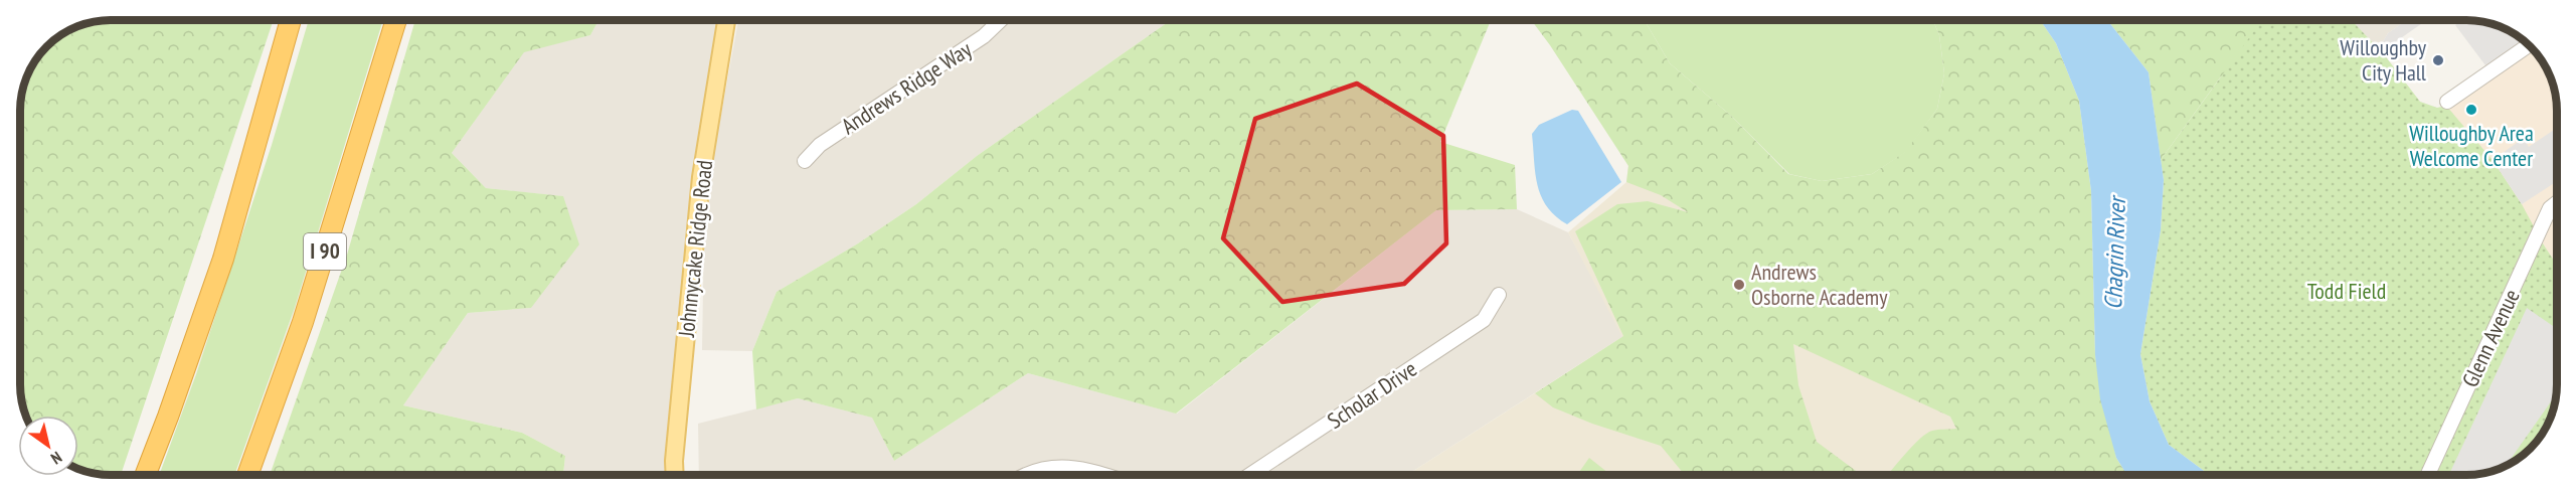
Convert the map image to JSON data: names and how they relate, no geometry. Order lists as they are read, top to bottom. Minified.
{"streets":{"highway":["I 90"],"main road":["Johnnycake Ridge Road"],"street":["Andrews Ridge Way","Glenn Avenue","Scholar Drive"]},"water":["Chagrin River"],"parks":["Todd Field"],"places":["Willoughby City Hall","Willoughby Area Welcome Center","Andrews Osborne Academy"],"north":"bottom right"}
